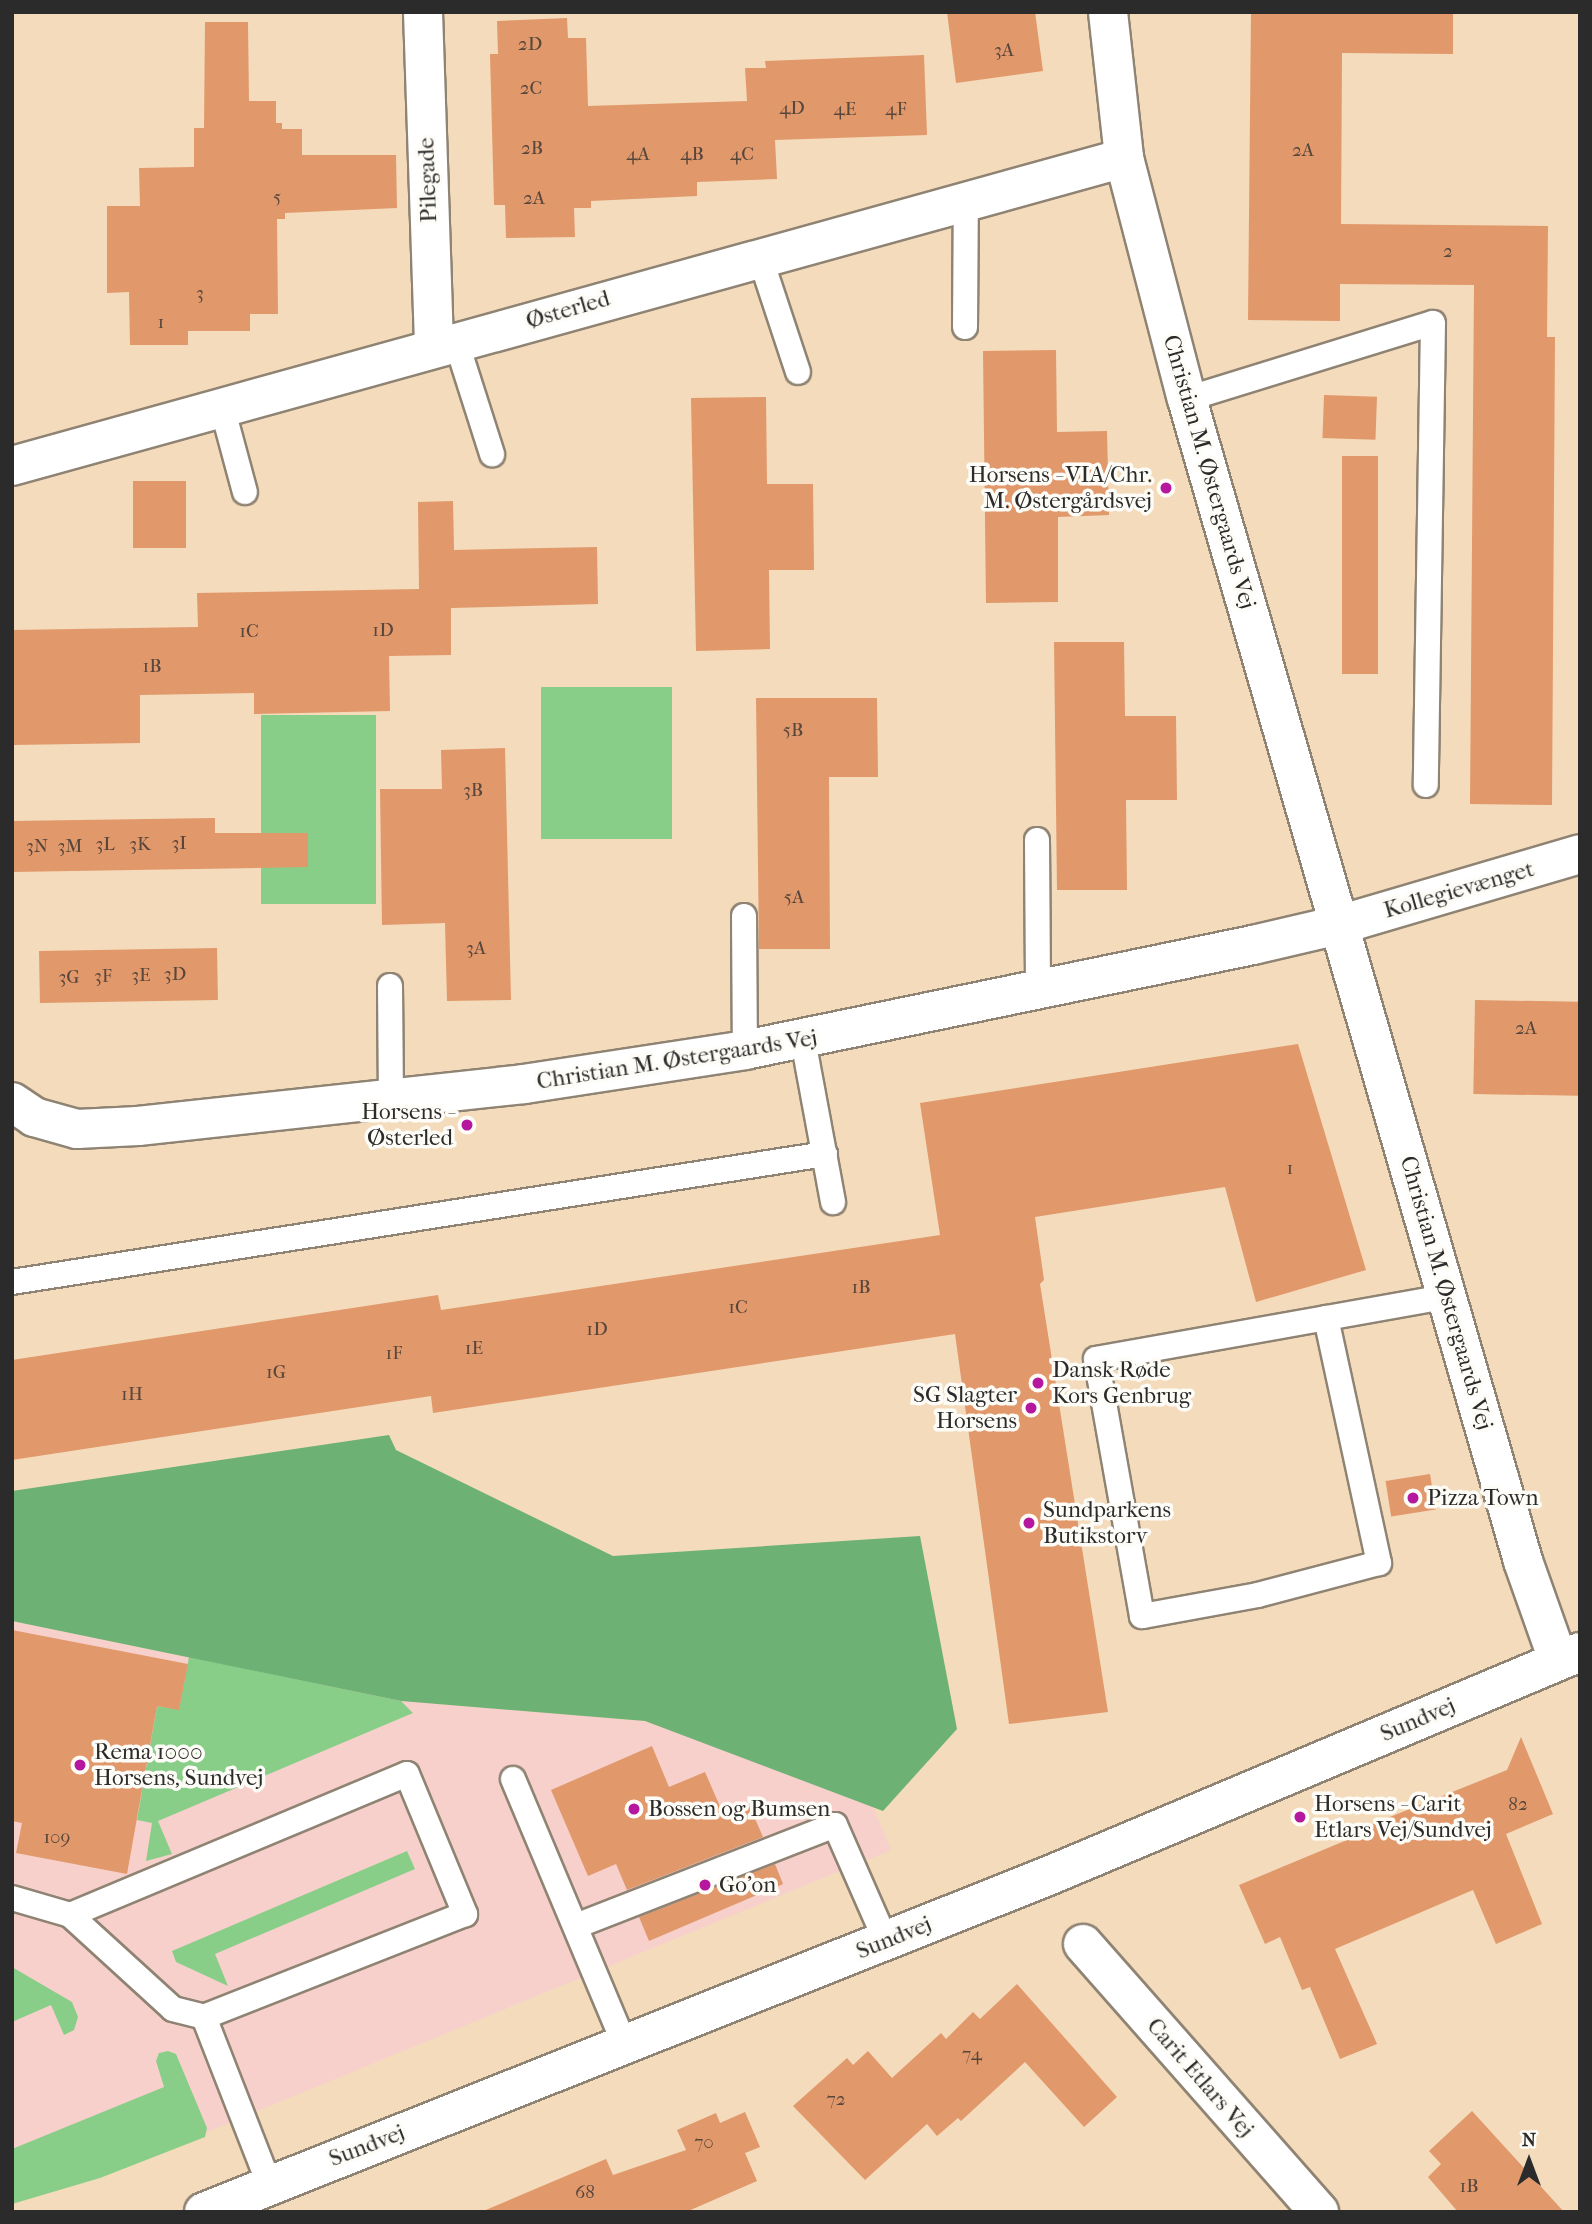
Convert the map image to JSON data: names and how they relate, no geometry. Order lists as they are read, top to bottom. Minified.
{"streets":{"street":["Pilegade","Østerled","Christian M. Østergaards Vej","Kollegievænget","Sundvej","Carit Etlars Vej"]},"crossings":[["Pilegade","Østerled"],["Østerled","Christian M. Østergaards Vej"],["Christian M. Østergaards Vej","Kollegievænget"],["Christian M. Østergaards Vej","Sundvej"]],"places":["Horsens - VIA/Chr. M. Østergårdsvej","Horsens - Østerled","Dansk Røde Kors Genbrug","SG Slagter Horsens","Pizza Town","Sundparkens Butikstorv","Rema 1000 Horsens, Sundvej","Bossen og Bumsen","Horsens - Carit Etlars Vej/Sundvej","Go'on"],"house_numbers":["2D","3A","2C","4D","4E","4F","2B","2A","4A","4B","4C","5","2A","2","3","1","1D","1C","1B","5B","3B","3I","3L","3K","3N","3M","5A","3A","3D","3E","3F","3G","2A","1","1B","1C","1D","1E","1F","1G","1H","82","109","74","72","70","1B","68"],"north":"top"}
